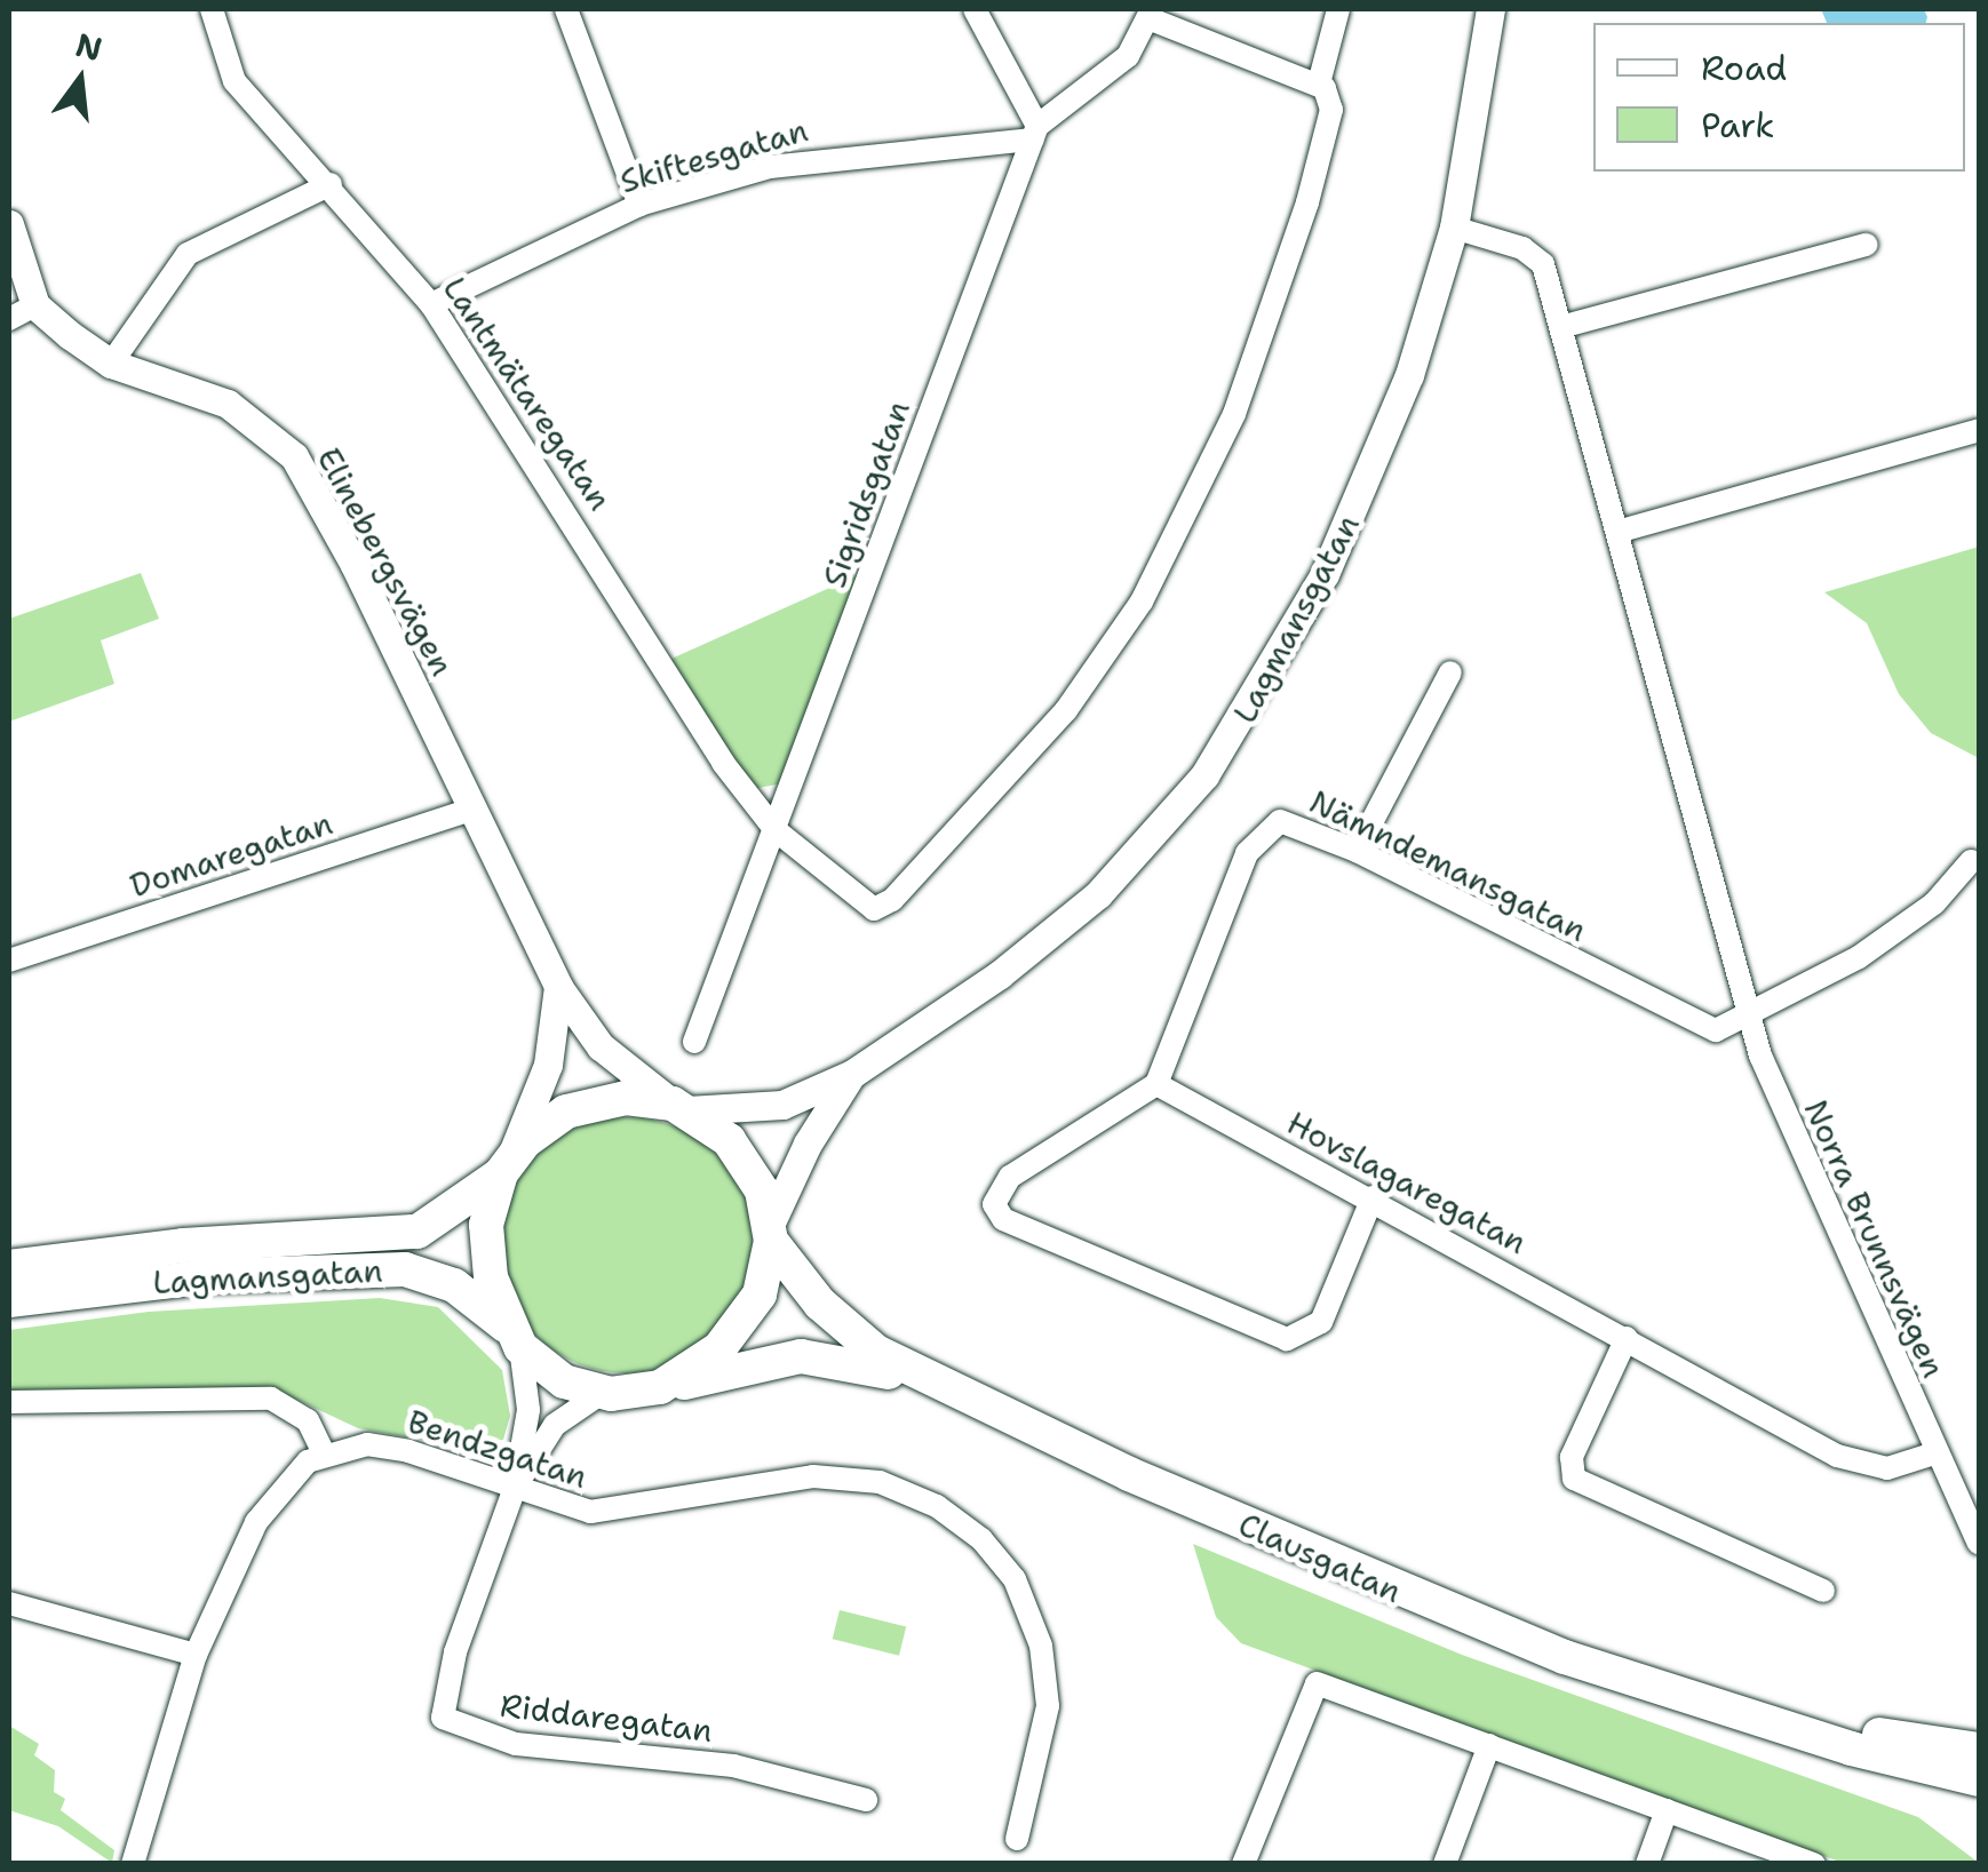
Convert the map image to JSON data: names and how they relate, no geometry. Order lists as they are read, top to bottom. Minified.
{"streets":{"main road":["Lagmansgatan","Clausgatan"],"street":["Skiftesgatan","Lantmätaregatan","Sigridsgatan","Elinebergsvägen","Domaregatan","Nämndemansgatan","Hovslagaregatan","Norra Brunnsvägen","Bendzgatan","Riddaregatan"]},"crossings":[["Skiftesgatan","Lantmätaregatan"],["Skiftesgatan","Sigridsgatan"],["Lantmätaregatan","Sigridsgatan"],["Elinebergsvägen","Lagmansgatan"],["Elinebergsvägen","Domaregatan"],["Elinebergsvägen","Clausgatan"],["Elinebergsvägen","Riddaregatan"],["Lagmansgatan","Norra Brunnsvägen"],["Lagmansgatan","Clausgatan"],["Lagmansgatan","Riddaregatan"],["Nämndemansgatan","Hovslagaregatan"],["Nämndemansgatan","Norra Brunnsvägen"],["Hovslagaregatan","Norra Brunnsvägen"],["Bendzgatan","Riddaregatan"],["Clausgatan","Riddaregatan"]],"legend":["Road","Park"],"north":"top"}
